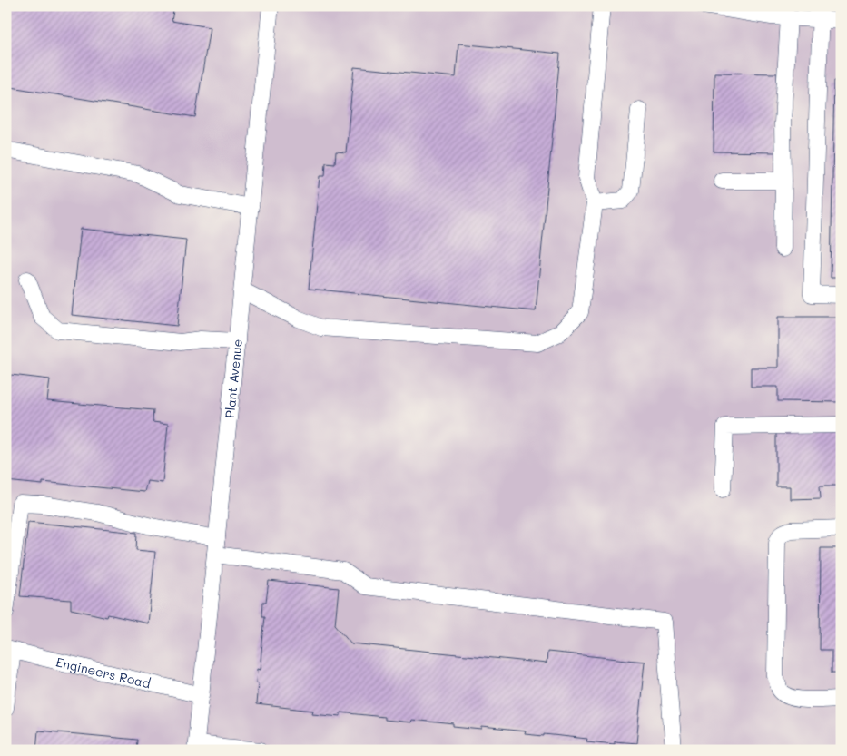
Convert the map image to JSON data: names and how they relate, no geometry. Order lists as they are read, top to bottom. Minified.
{"streets":{"street":["Plant Avenue","Engineers Road"]},"crossings":[["Plant Avenue","Engineers Road"]]}
